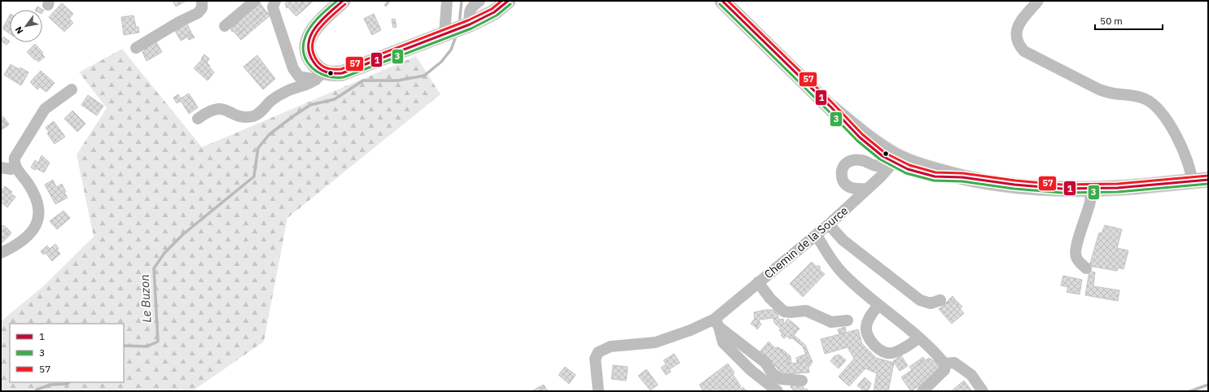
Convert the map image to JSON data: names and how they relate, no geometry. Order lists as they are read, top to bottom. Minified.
{"streets":{"street":["Chemin de la Source"]},"water":["Le Buzon"],"lines":["transit line 1","transit line 3","transit line 57"],"legend":["1","3","57"],"scale_bar":"50 m","north":"bottom left"}
